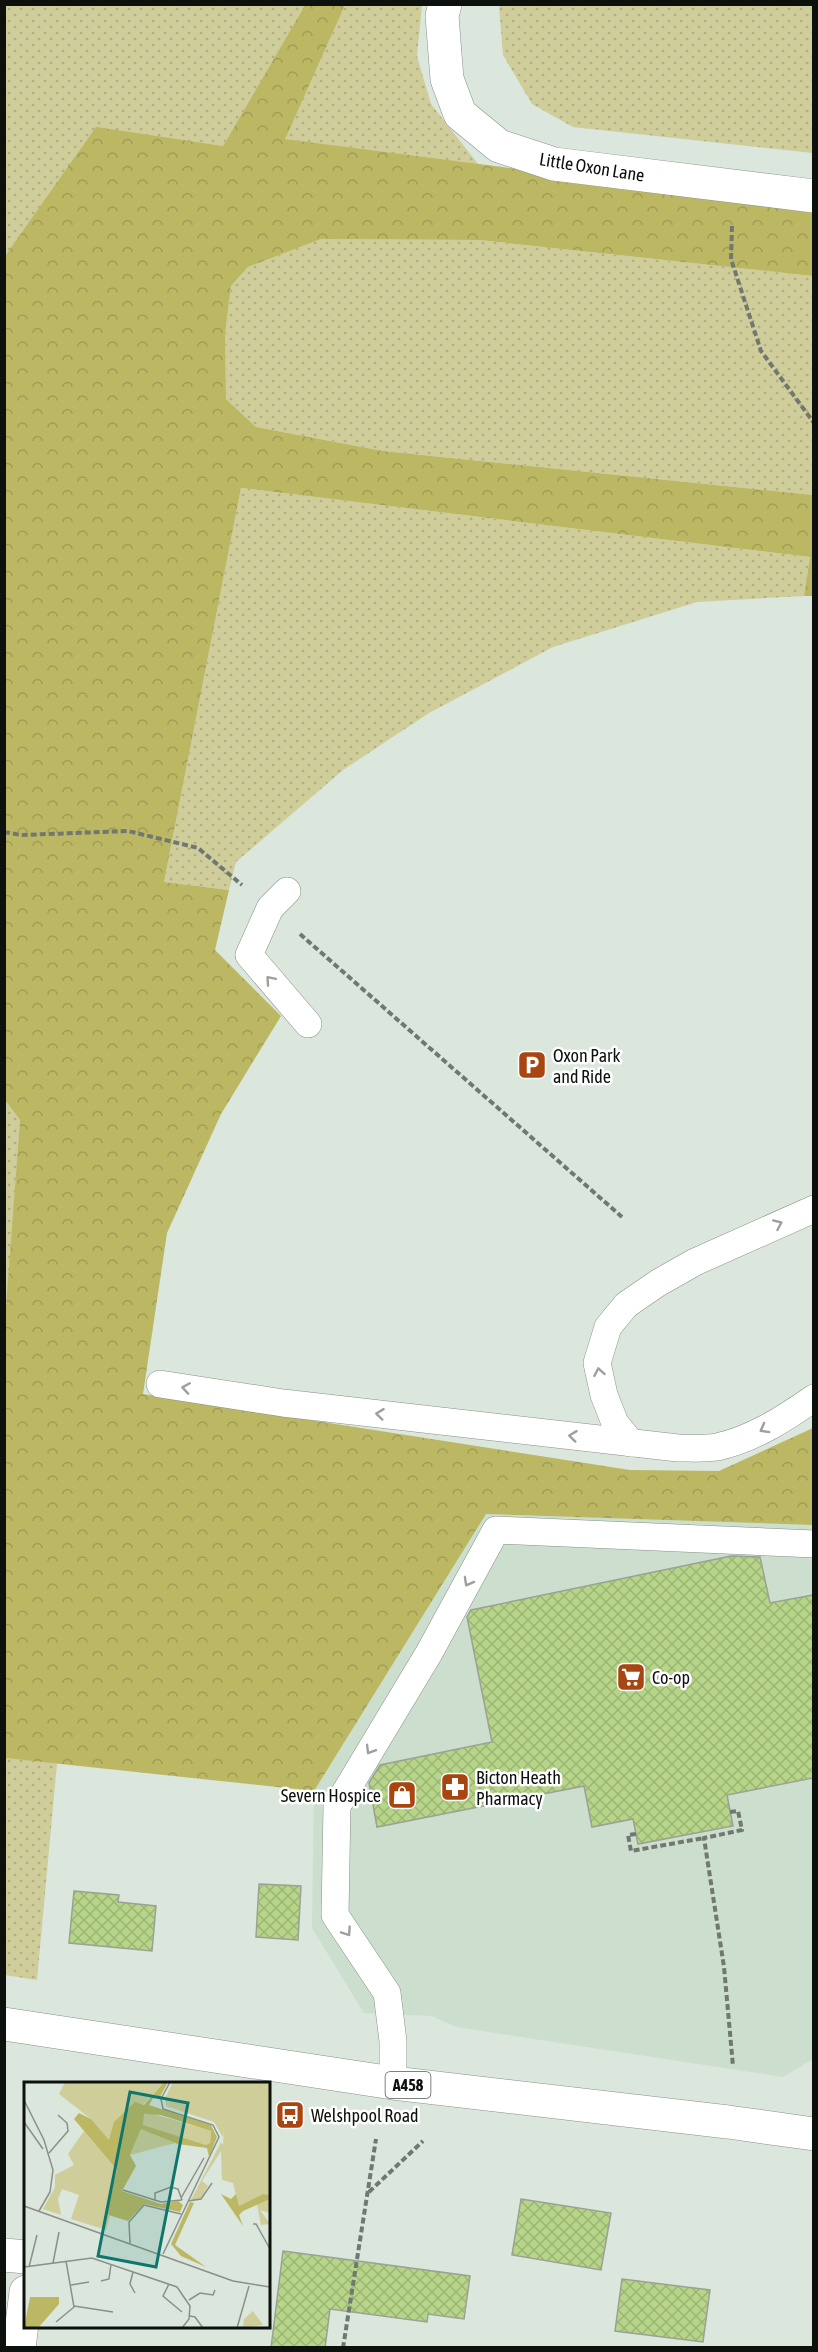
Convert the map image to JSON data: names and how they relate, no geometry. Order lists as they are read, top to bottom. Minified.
{"streets":{"main road":["Little Oxon Lane","A458"]},"places":{"parking":["Oxon Park and Ride"],"supermarket":["Co-op"],"pharmacy":["Bicton Heath Pharmacy"],"shop":["Severn Hospice"],"bus stop":["Welshpool Road"]}}
